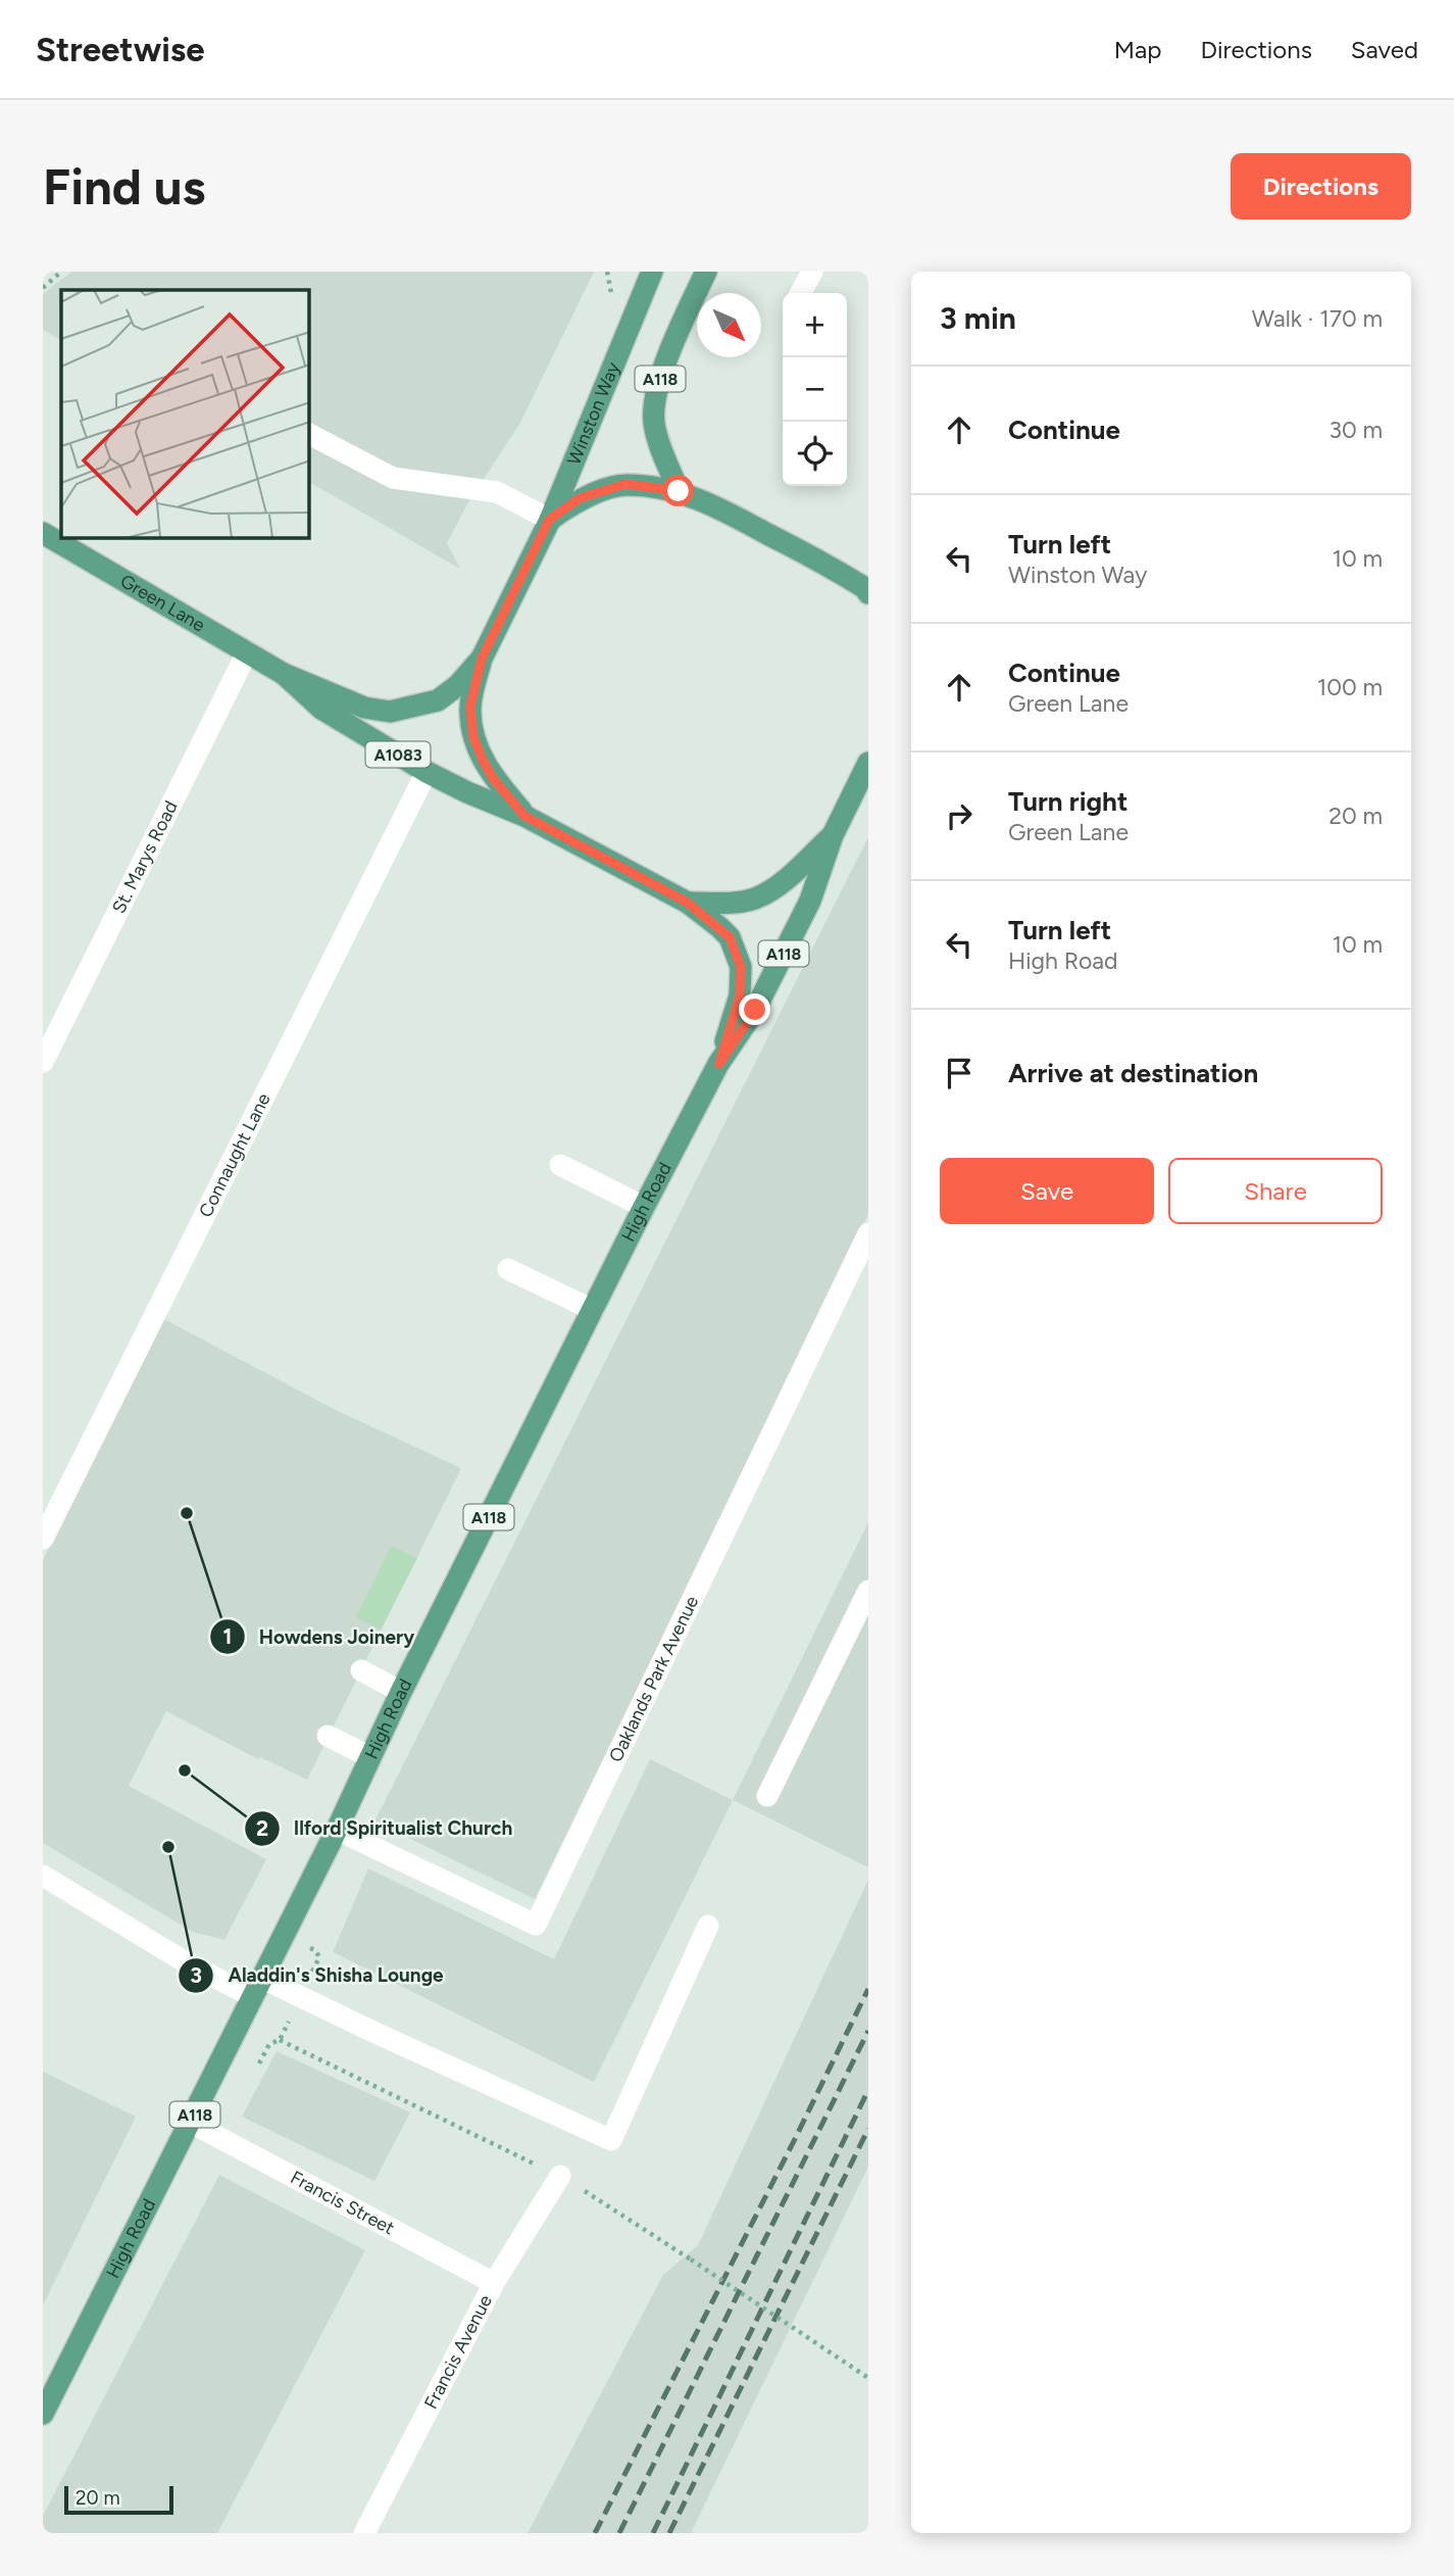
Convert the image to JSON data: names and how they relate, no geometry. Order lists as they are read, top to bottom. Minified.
{"streets":{"main road":["A118","Winston Way","Green Lane","A1083","High Road"],"street":["St. Marys Road","Connaught Lane","Oaklands Park Avenue","Francis Street","Francis Avenue"]},"crossings":[["A118","Winston Way"],["Winston Way","Green Lane"],["Green Lane","St. Marys Road"],["Green Lane","Connaught Lane"],["Green Lane","High Road"],["High Road","Oaklands Park Avenue"],["High Road","Francis Street"],["Francis Street","Francis Avenue"]],"places":["Howdens Joinery","Ilford Spiritualist Church","Aladdin's Shisha Lounge"],"scale_bar":"20 m","north":"bottom right","page":{"header":"Streetwise","nav":["Map","Directions","Saved"],"buttons":["Directions",["Save","Share"]],"title":"Find us","heading":["3 min","Walk · 170 m"],"map_buttons":["+","−"],"list":[["Continue","30 m"],["Turn left","Winston Way","10 m"],["Continue","Green Lane","100 m"],["Turn right","Green Lane","20 m"],["Turn left","High Road","10 m"],"Arrive at destination"],"scale":"20 m"}}
